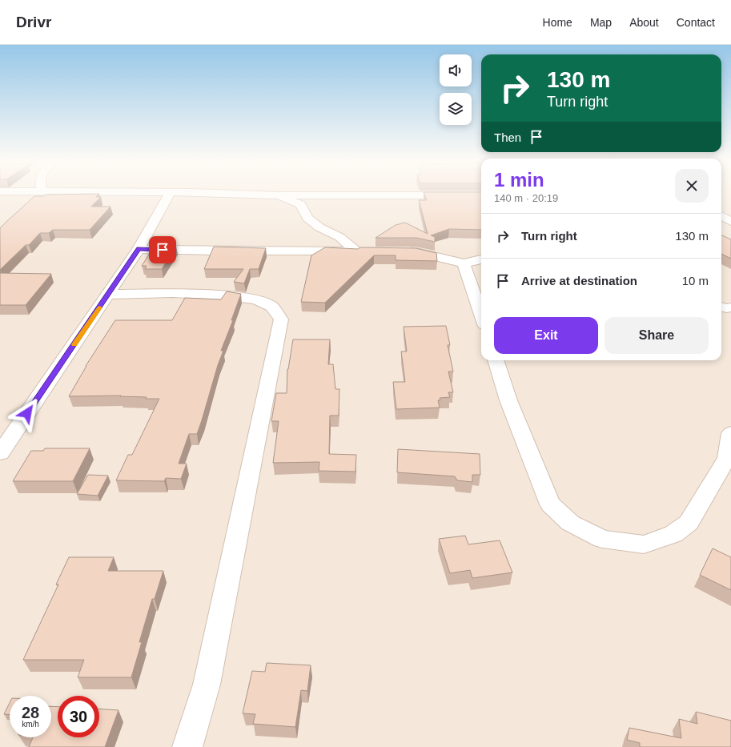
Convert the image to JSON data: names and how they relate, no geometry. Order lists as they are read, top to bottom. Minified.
{"page":{"header":"Drivr","nav":["Home","Map","About","Contact"],"turn":["130 m","Turn right"],"then":"Then","heading":["1 min","140 m · 20:19"],"list":[{"name":"Turn right","value":"130 m"},{"name":"Arrive at destination","value":"10 m"}],"buttons":["Exit","Share"],"speed":"28 km/h","limit":"30"}}
